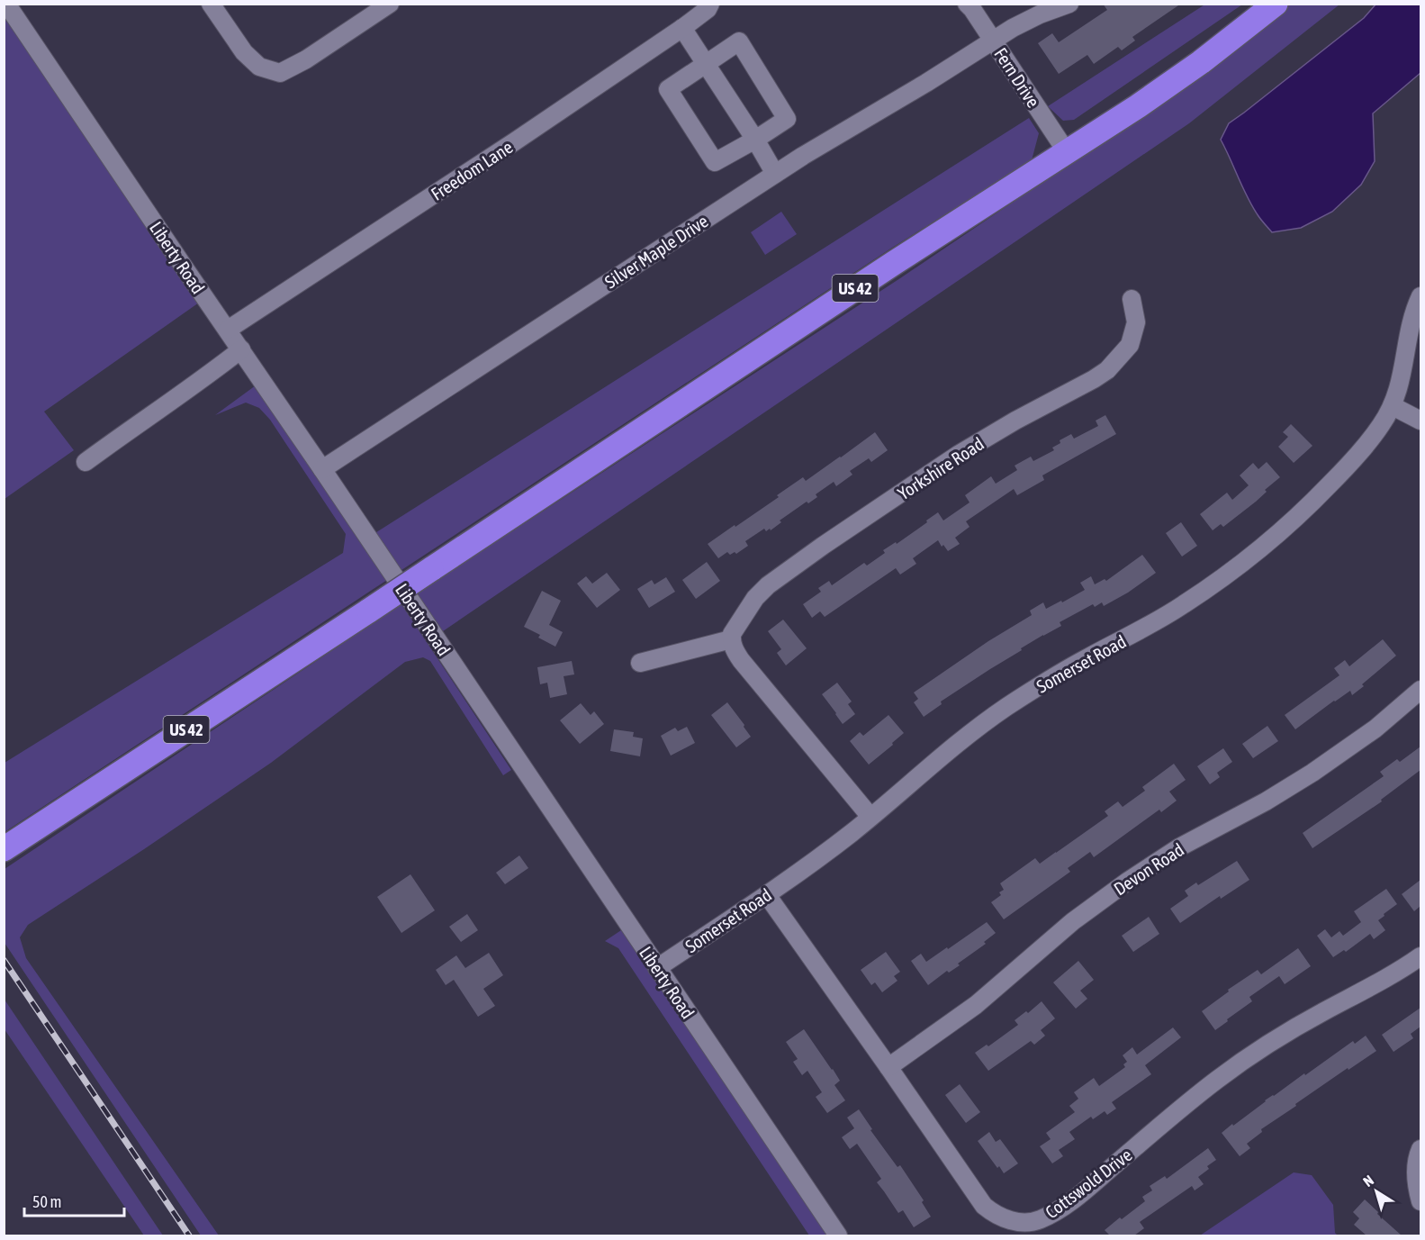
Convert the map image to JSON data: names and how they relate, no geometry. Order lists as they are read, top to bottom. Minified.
{"streets":{"highway":["US 42"],"street":["Fern Drive","Freedom Lane","Silver Maple Drive","Liberty Road","Yorkshire Road","Somerset Road","Devon Road","Cottswold Drive"]},"crossings":[["Fern Drive","Silver Maple Drive"],["Fern Drive","US 42"],["Freedom Lane","Liberty Road"],["Silver Maple Drive","Liberty Road"],["Liberty Road","Somerset Road"],["Somerset Road","Cottswold Drive"],["Devon Road","Cottswold Drive"]],"scale_bar":"50 m","north":"top left"}
